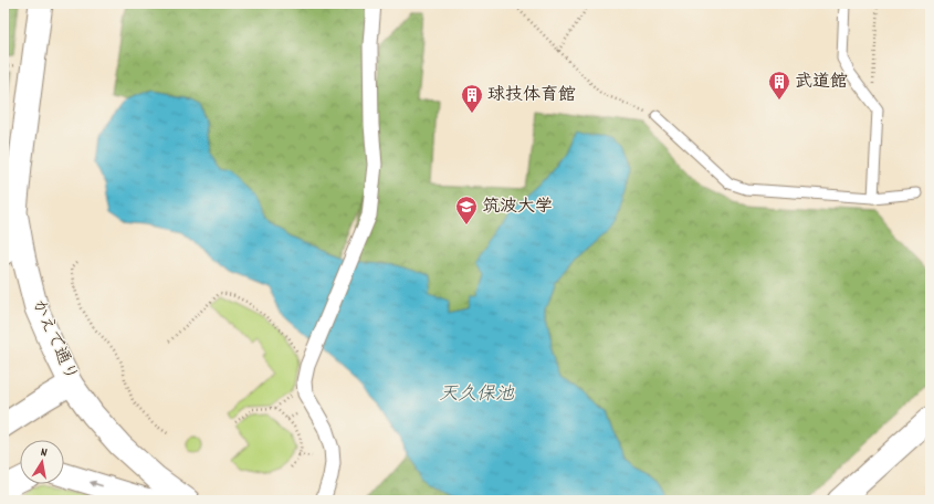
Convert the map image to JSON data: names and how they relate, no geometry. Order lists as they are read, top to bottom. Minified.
{"streets":{"street":["かえで通り"]},"water":["天久保池"],"places":{"building":["武道館","球技体育館"],"school or university":["筑波大学"]},"north":"top"}
